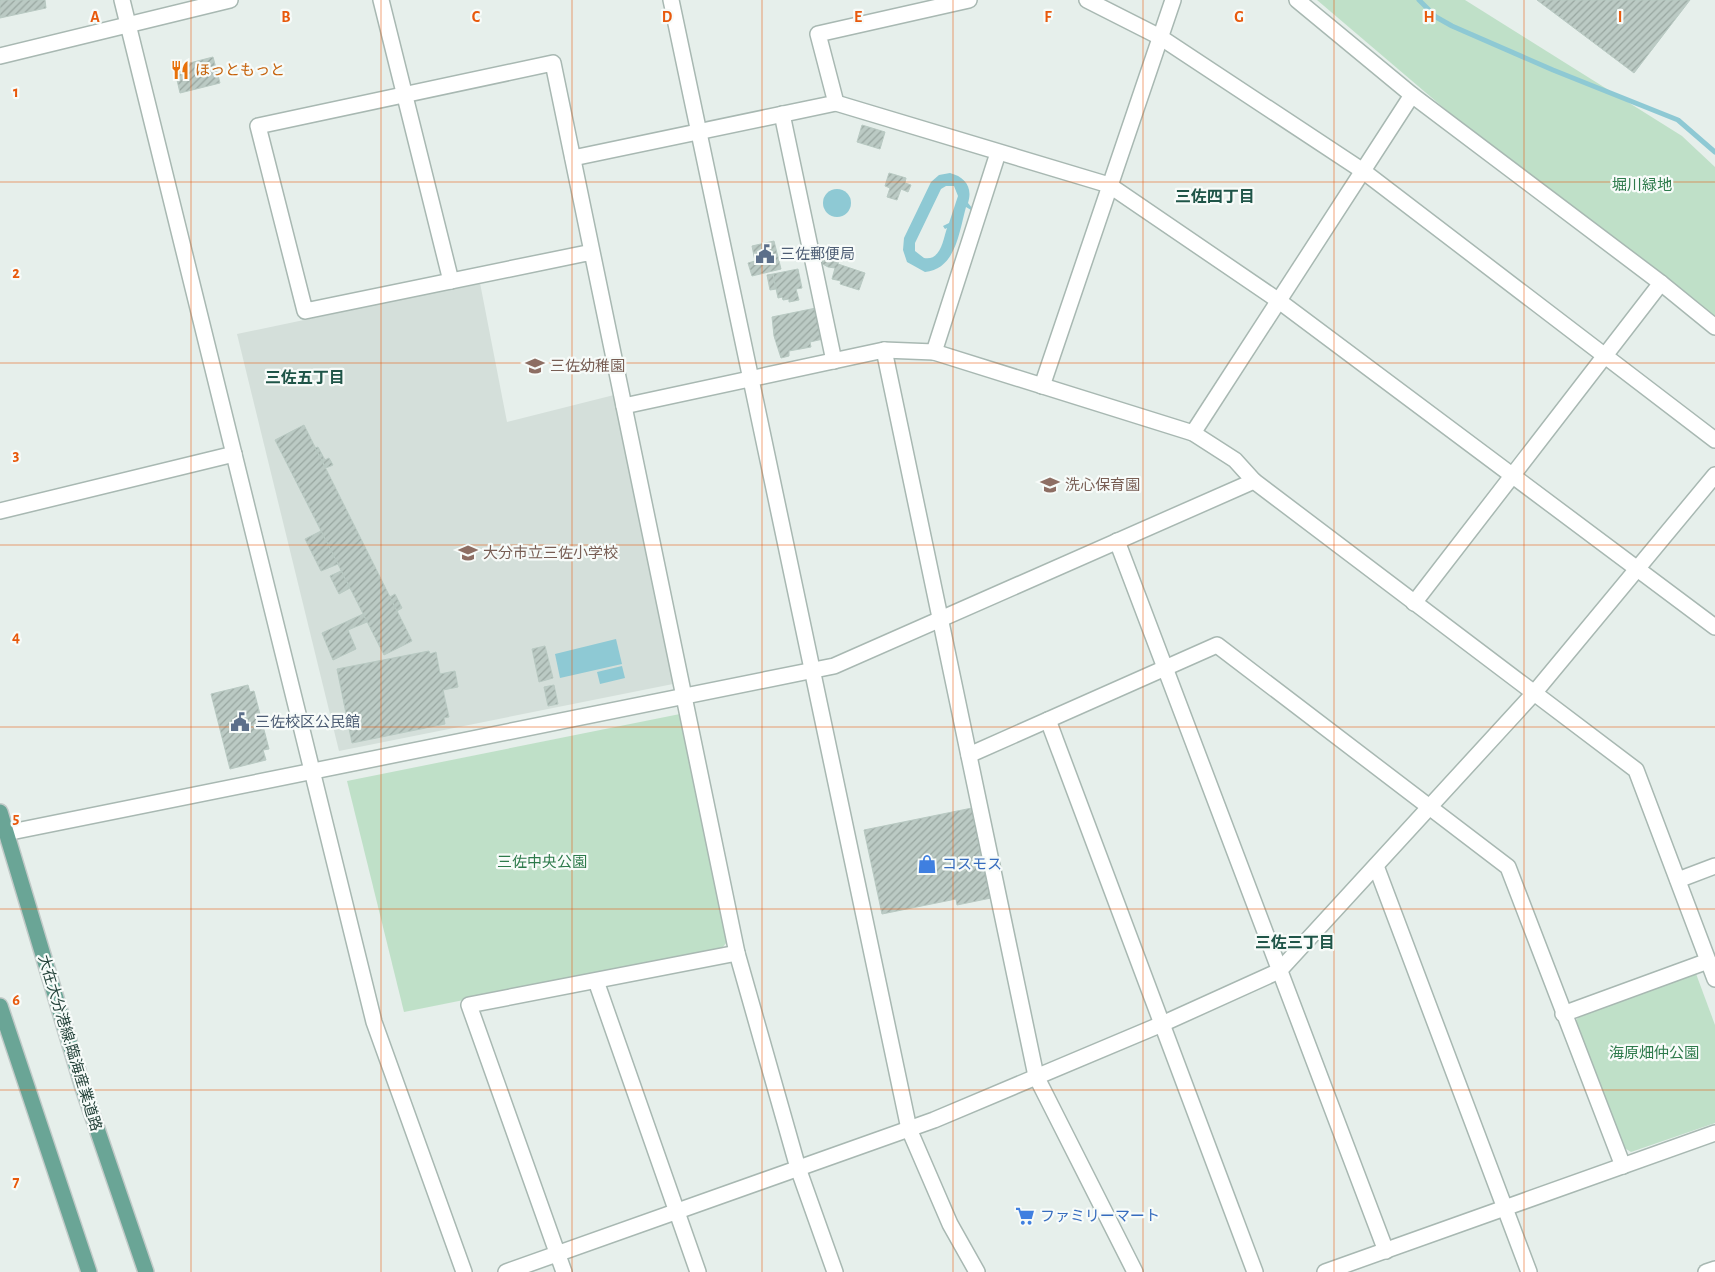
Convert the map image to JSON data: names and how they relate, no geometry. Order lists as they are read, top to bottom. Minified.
{"streets":{"main road":["大在大分港線;臨海産業道路"]},"districts":["三佐四丁目","三佐五丁目","三佐三丁目"],"parks":["堀川緑地","三佐中央公園","海原畑仲公園"],"places":{"restaurant":["ほっともっと"],"public building":["三佐郵便局","三佐校区公民館"],"school or university":["三佐幼稚園","洗心保育園","大分市立三佐小学校"],"shop":["コスモス"],"supermarket":["ファミリーマート"]},"grid":{"columns":["A","B","C","D","E","F","G","H","I"],"rows":["1","2","3","4","5","6","7"]}}
